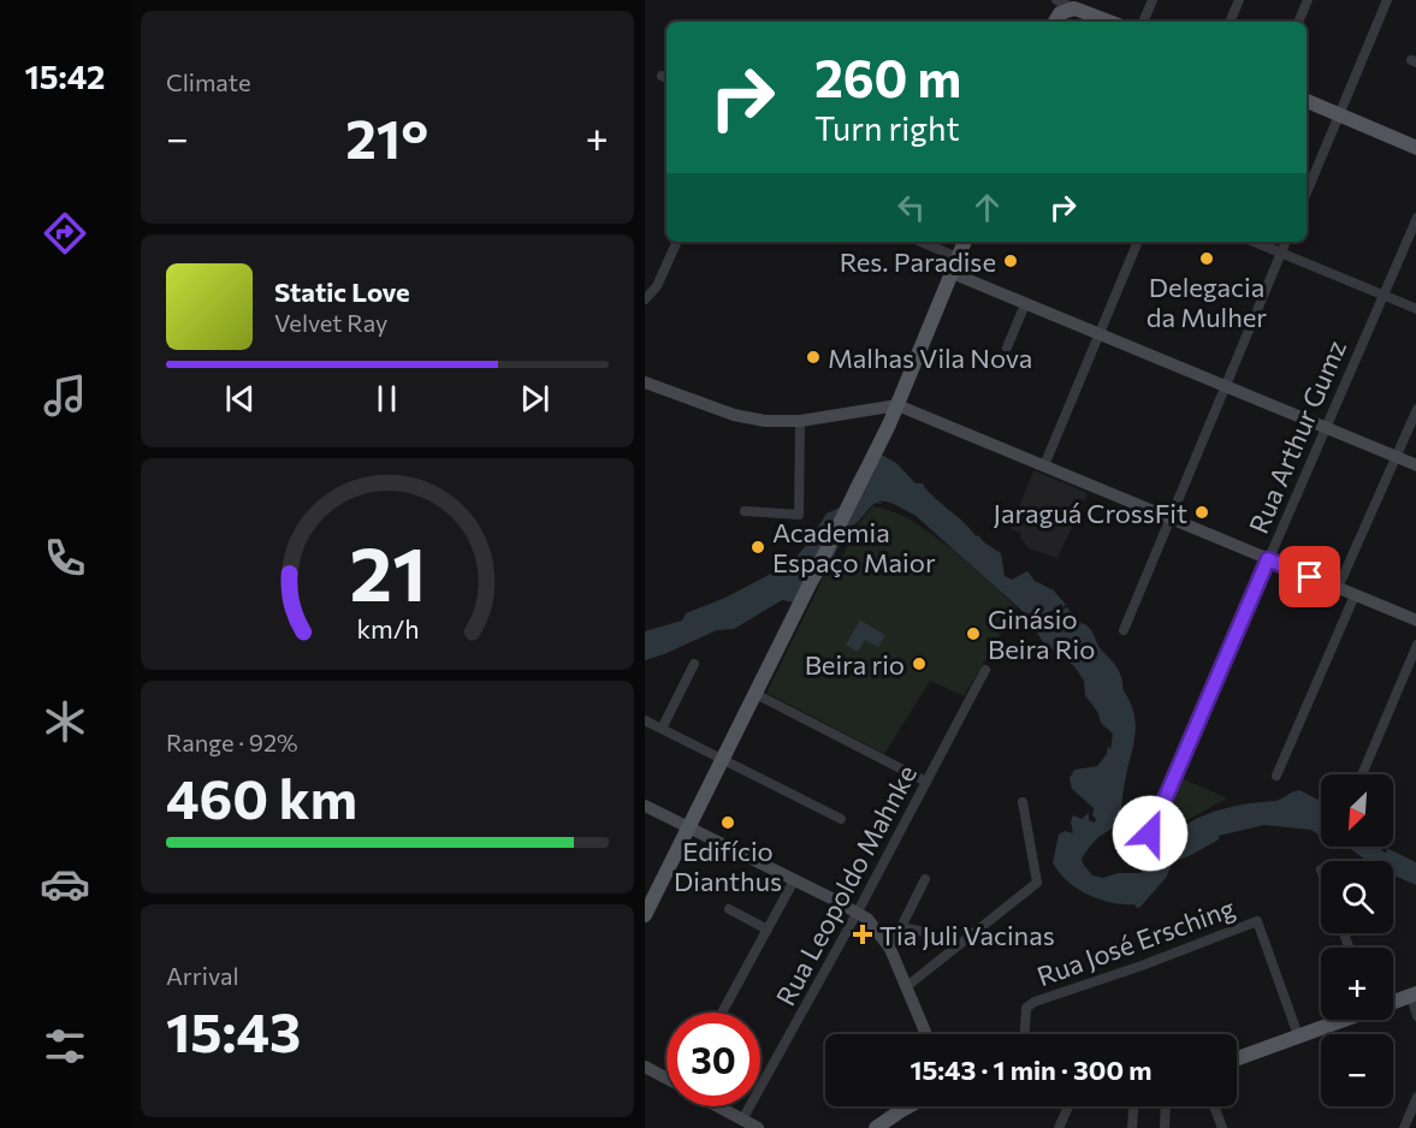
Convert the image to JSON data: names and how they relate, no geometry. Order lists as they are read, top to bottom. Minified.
{"streets":{"street":["Rua Arthur Gumz","Rua Leopoldo Mahnke","Rua José Ersching"]},"places":{"other":["Delegacia da Mulher","Res. Paradise","Malhas Vila Nova","Jaraguá CrossFit","Academia Espaço Maior","Ginásio Beira Rio","Beira rio","Edifício Dianthus"],"health":["Tia Juli Vacinas"]},"north":"bottom left","page":{"tabs":"15:42","tile":["Climate",["Range · 92%","460 km"],["Arrival","15:43"]],"turn":["260 m","Turn right"],"heat":["−","21°","+"],"song":["Static Love","Velvet Ray"],"map_buttons":["+","−"],"limit":"30","trip":"15:43 · 1 min · 300 m","gauge":["21","km/h"]}}
